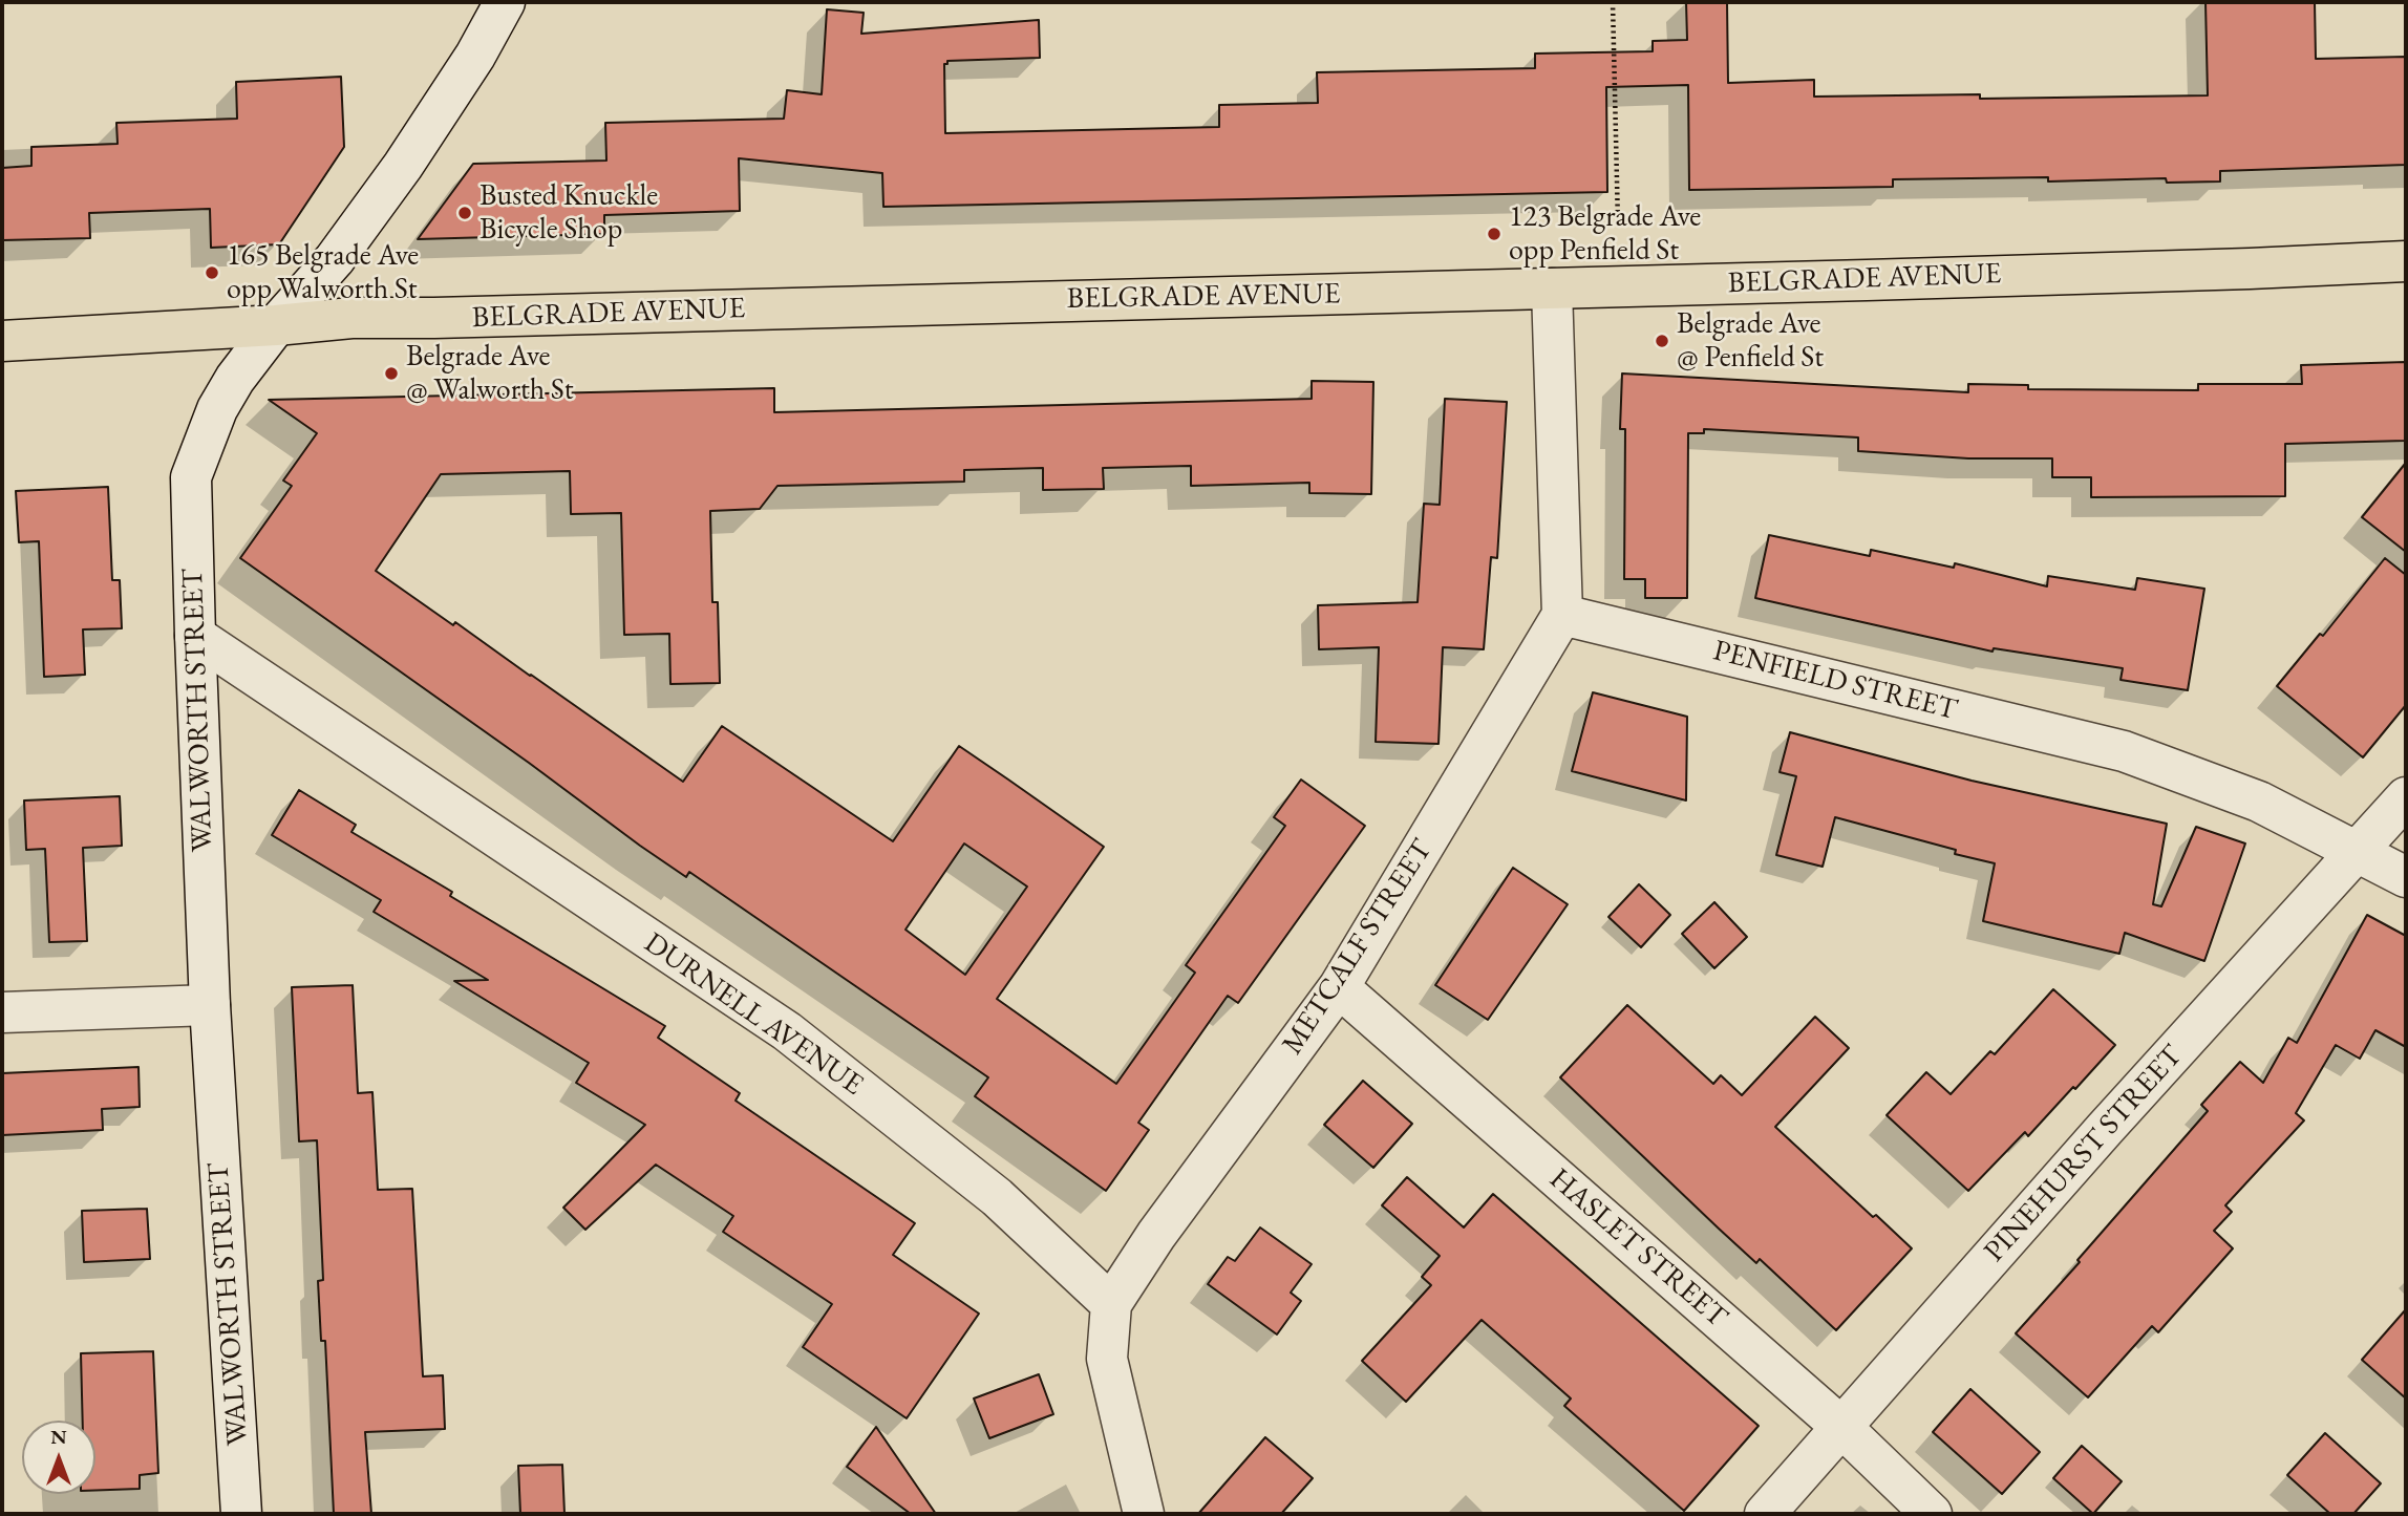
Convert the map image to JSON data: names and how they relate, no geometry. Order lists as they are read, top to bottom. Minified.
{"streets":{"main road":["BELGRADE AVENUE"],"street":["PENFIELD STREET","WALWORTH STREET","METCALF STREET","DURNELL AVENUE","PINEHURST STREET","HASLET STREET"]},"crossings":[["BELGRADE AVENUE","WALWORTH STREET"],["PENFIELD STREET","METCALF STREET"],["PENFIELD STREET","PINEHURST STREET"],["WALWORTH STREET","DURNELL AVENUE"],["METCALF STREET","DURNELL AVENUE"],["METCALF STREET","HASLET STREET"],["PINEHURST STREET","HASLET STREET"]],"places":["Busted Knuckle Bicycle Shop","123 Belgrade Ave opp Penfield St","165 Belgrade Ave opp Walworth St","Belgrade Ave @ Penfield St","Belgrade Ave @ Walworth St"],"north":"top"}
